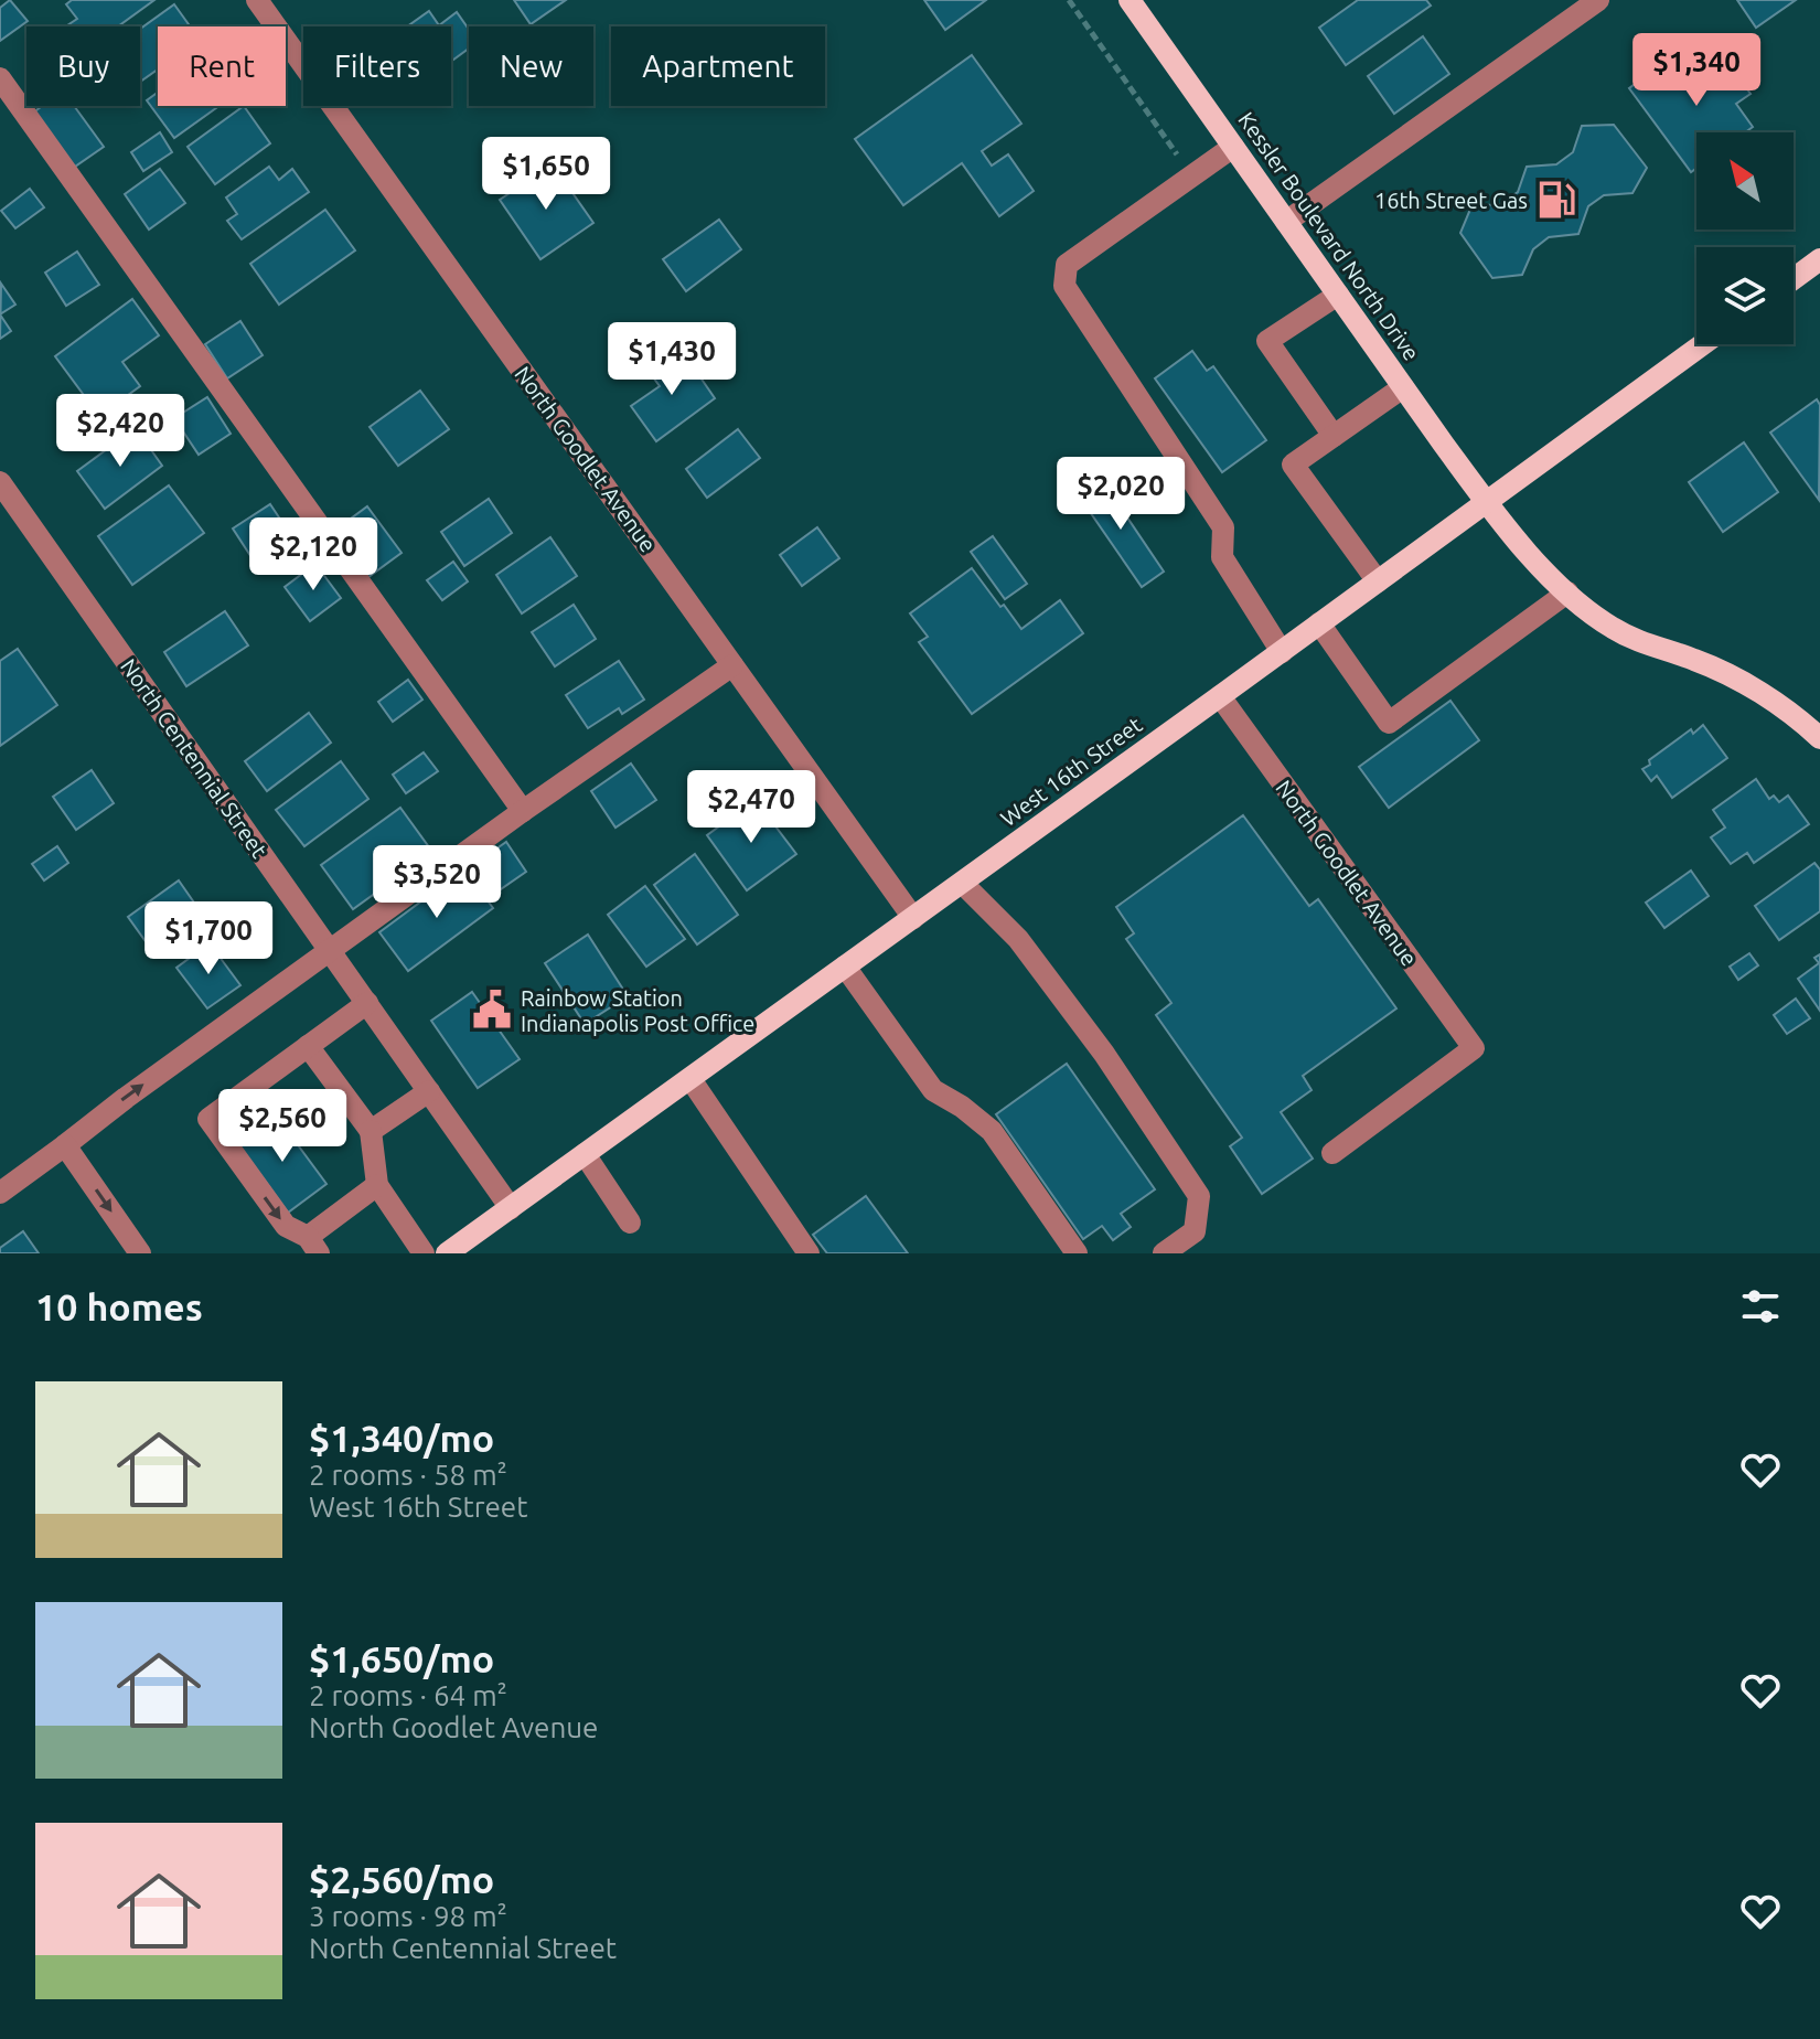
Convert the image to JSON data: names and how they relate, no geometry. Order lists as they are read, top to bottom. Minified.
{"streets":{"main road":["Kessler Boulevard North Drive","West 16th Street"],"street":["North Goodlet Avenue","North Centennial Street"]},"crossings":[["Kessler Boulevard North Drive","West 16th Street"],["North Goodlet Avenue","West 16th Street"],["North Centennial Street","West 16th Street"]],"places":{"fuel station":["16th Street Gas"],"public building":["Rainbow Station Indianapolis Post Office"]},"north":"top left","page":{"chip":["Buy","Rent","Filters","New","Apartment"],"price":["$1,340","$1,650","$1,430","$2,420","$2,020","$2,120","$2,470","$3,520","$1,700","$2,560"],"heading":"10 homes","list":[{"name":"$1,340/mo","note":"2 rooms · 58 m² · West 16th Street"},{"name":"$1,650/mo","note":"2 rooms · 64 m² · North Goodlet Avenue"},{"name":"$2,560/mo","note":"3 rooms · 98 m² · North Centennial Street"}]}}
